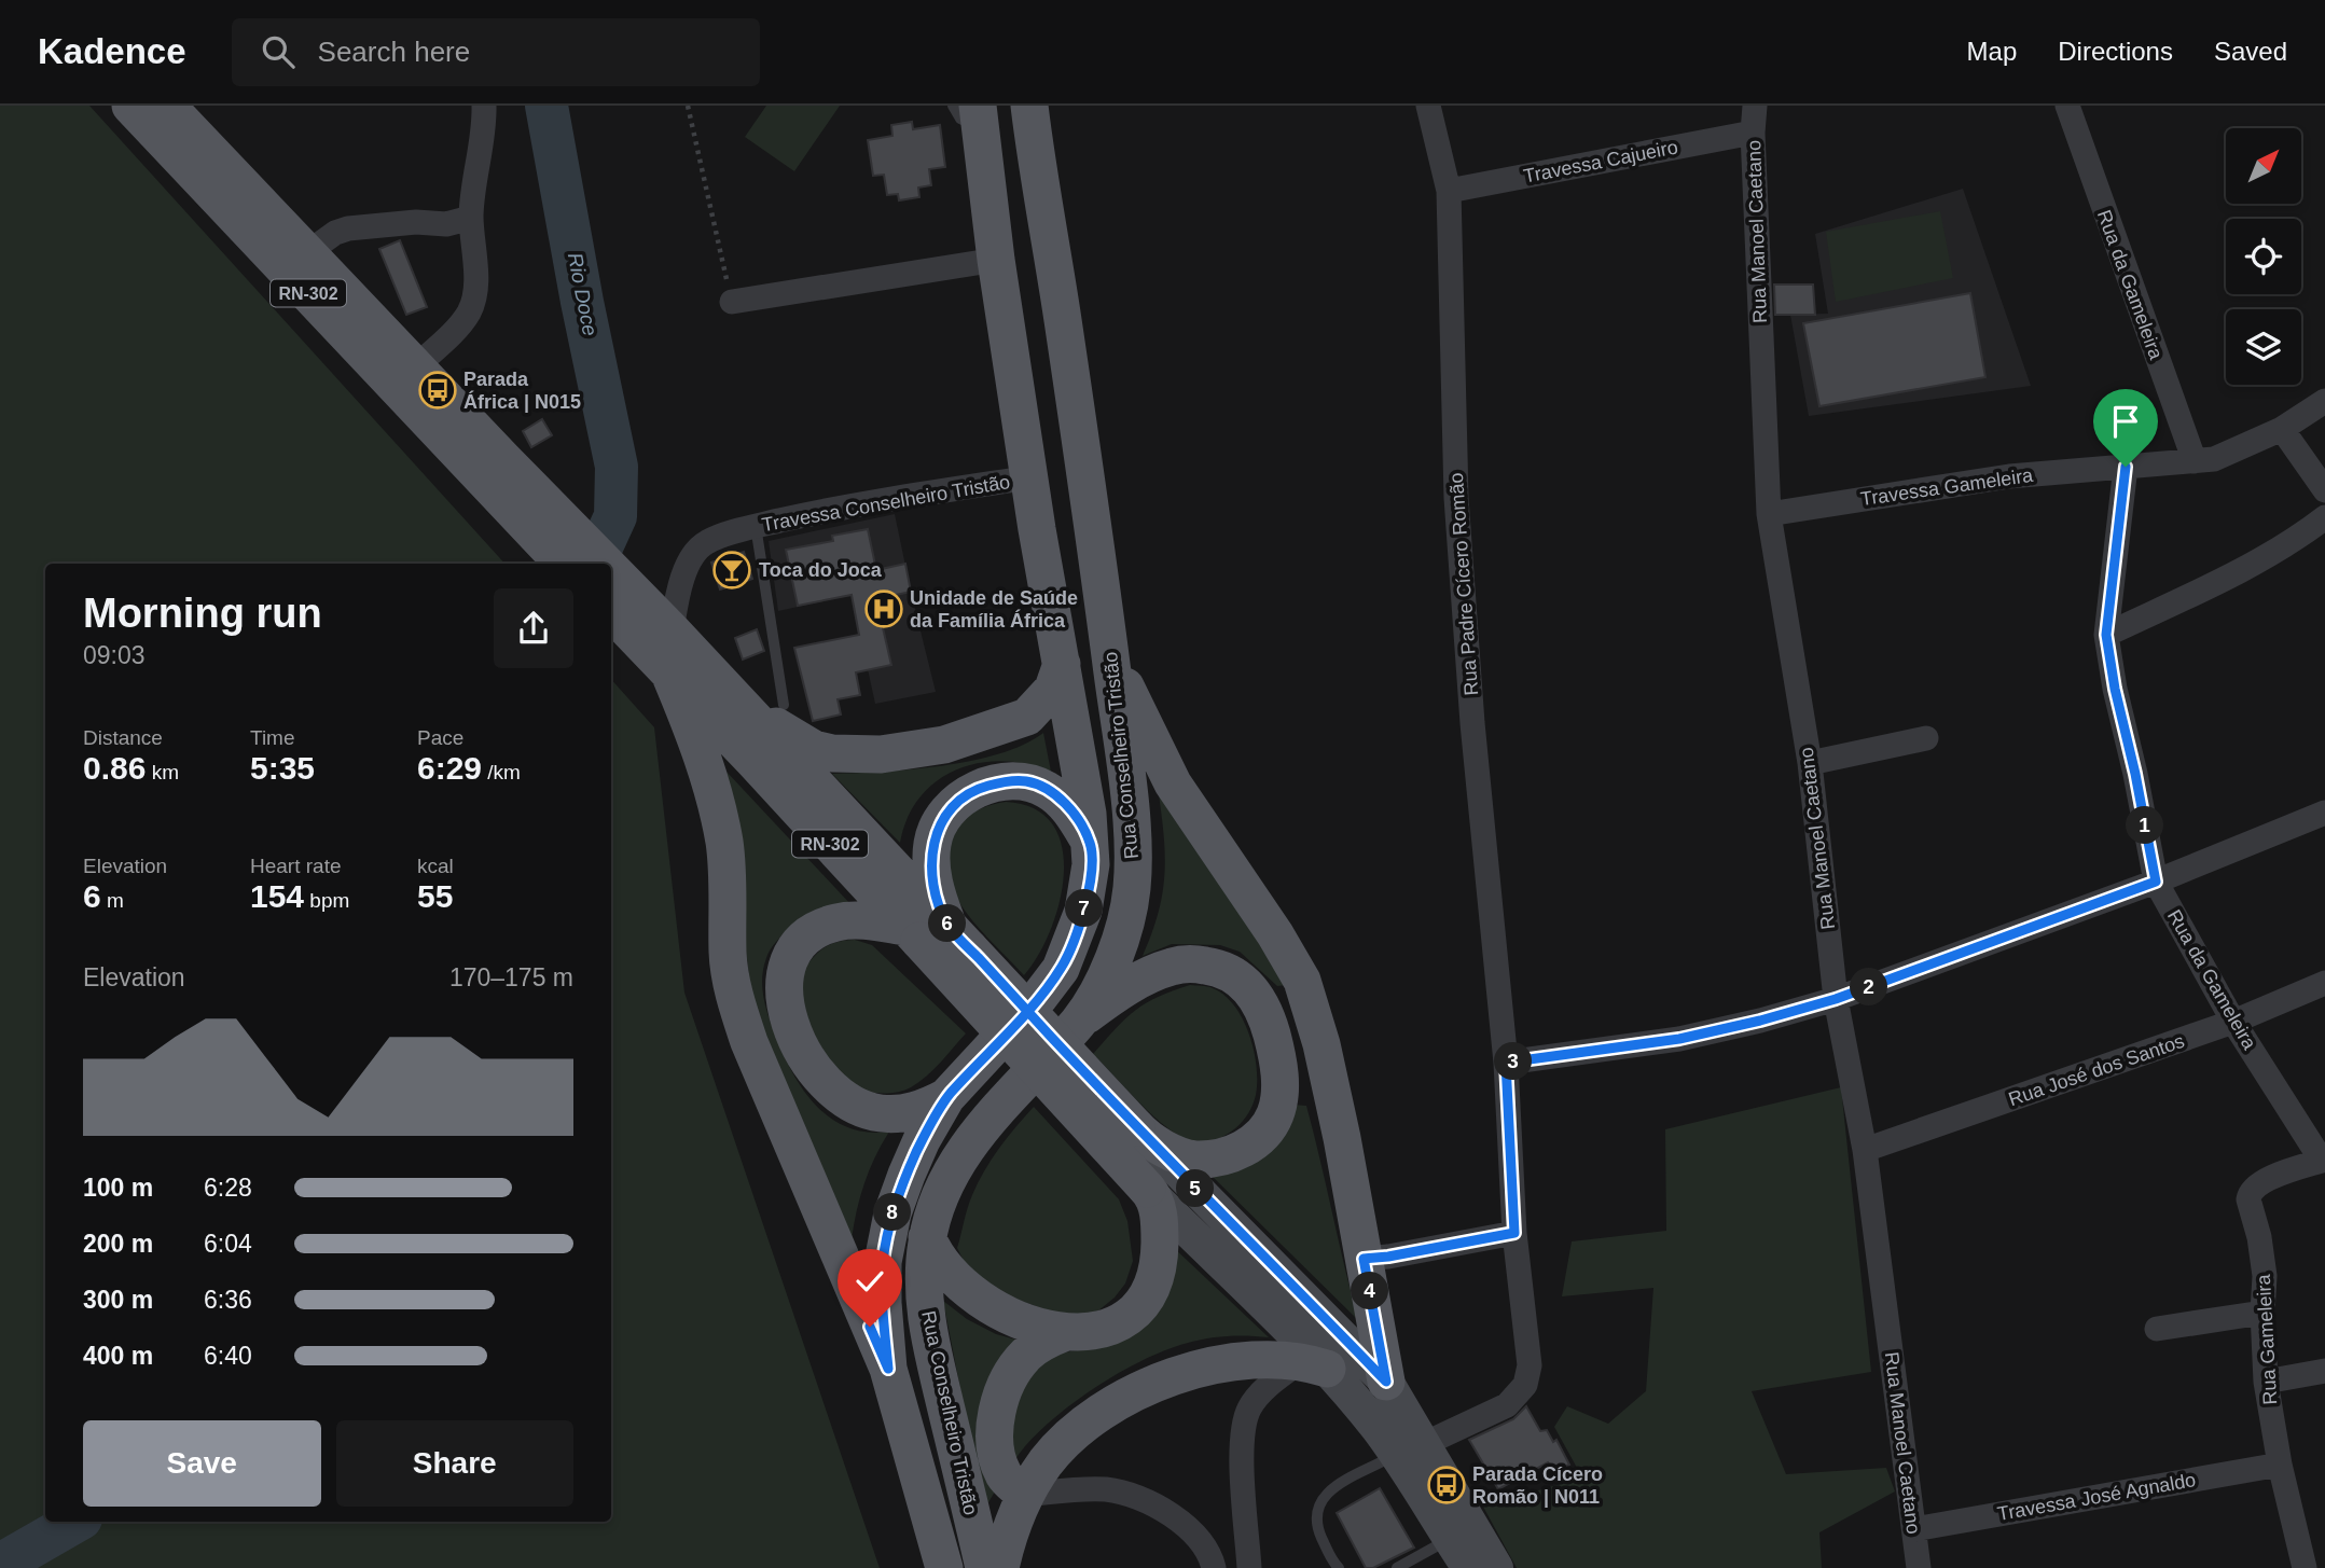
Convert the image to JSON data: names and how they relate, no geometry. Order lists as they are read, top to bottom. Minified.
{"streets":{"main road":["RN-302","Rua Conselheiro Tristão"],"street":["Travessa Cajueiro","Rua Manoel Caetano","Rua da Gameleira","Travessa Gameleira","Travessa Conselheiro Tristão","Rua Padre Cícero Romão","Rua José dos Santos","Rua Gameleira","Travessa José Agnaldo"]},"crossings":[["Travessa Cajueiro","Rua Manoel Caetano"],["Travessa Cajueiro","Rua Padre Cícero Romão"],["Rua Manoel Caetano","Travessa Gameleira"],["Rua Manoel Caetano","Rua José dos Santos"],["Rua Manoel Caetano","Travessa José Agnaldo"],["Rua da Gameleira","Travessa Gameleira"],["Rua da Gameleira","Rua José dos Santos"],["Rua da Gameleira","Rua Gameleira"],["RN-302","Travessa Conselheiro Tristão"],["RN-302","Rua Padre Cícero Romão"],["Travessa Conselheiro Tristão","Rua Conselheiro Tristão"],["Rua Gameleira","Travessa José Agnaldo"]],"water":["Rio Doce"],"places":{"bus stop":["Parada África | N015","Parada Cícero Romão | N011"],"bar":["Toca do Joca"],"hospital":["Unidade de Saúde da Família África"]},"north":"top right","page":{"header":"Kadence","search":"Search here","nav":["Map","Directions","Saved"],"heading":["Morning run","09:03"],"stats":[["Distance","0.86 km"],["Time","5:35"],["Pace","6:29 /km"],["Elevation","6 m"],["Heart rate","154 bpm"],["kcal","55"]],"pins":["1","7","6","2","3","5","8","4"],"chart":["Elevation","170–175 m"],"list":[{"name":"100 m","note":"6:28"},{"name":"200 m","note":"6:04"},{"name":"300 m","note":"6:36"},{"name":"400 m","note":"6:40"}],"buttons":["Save","Share"]}}
